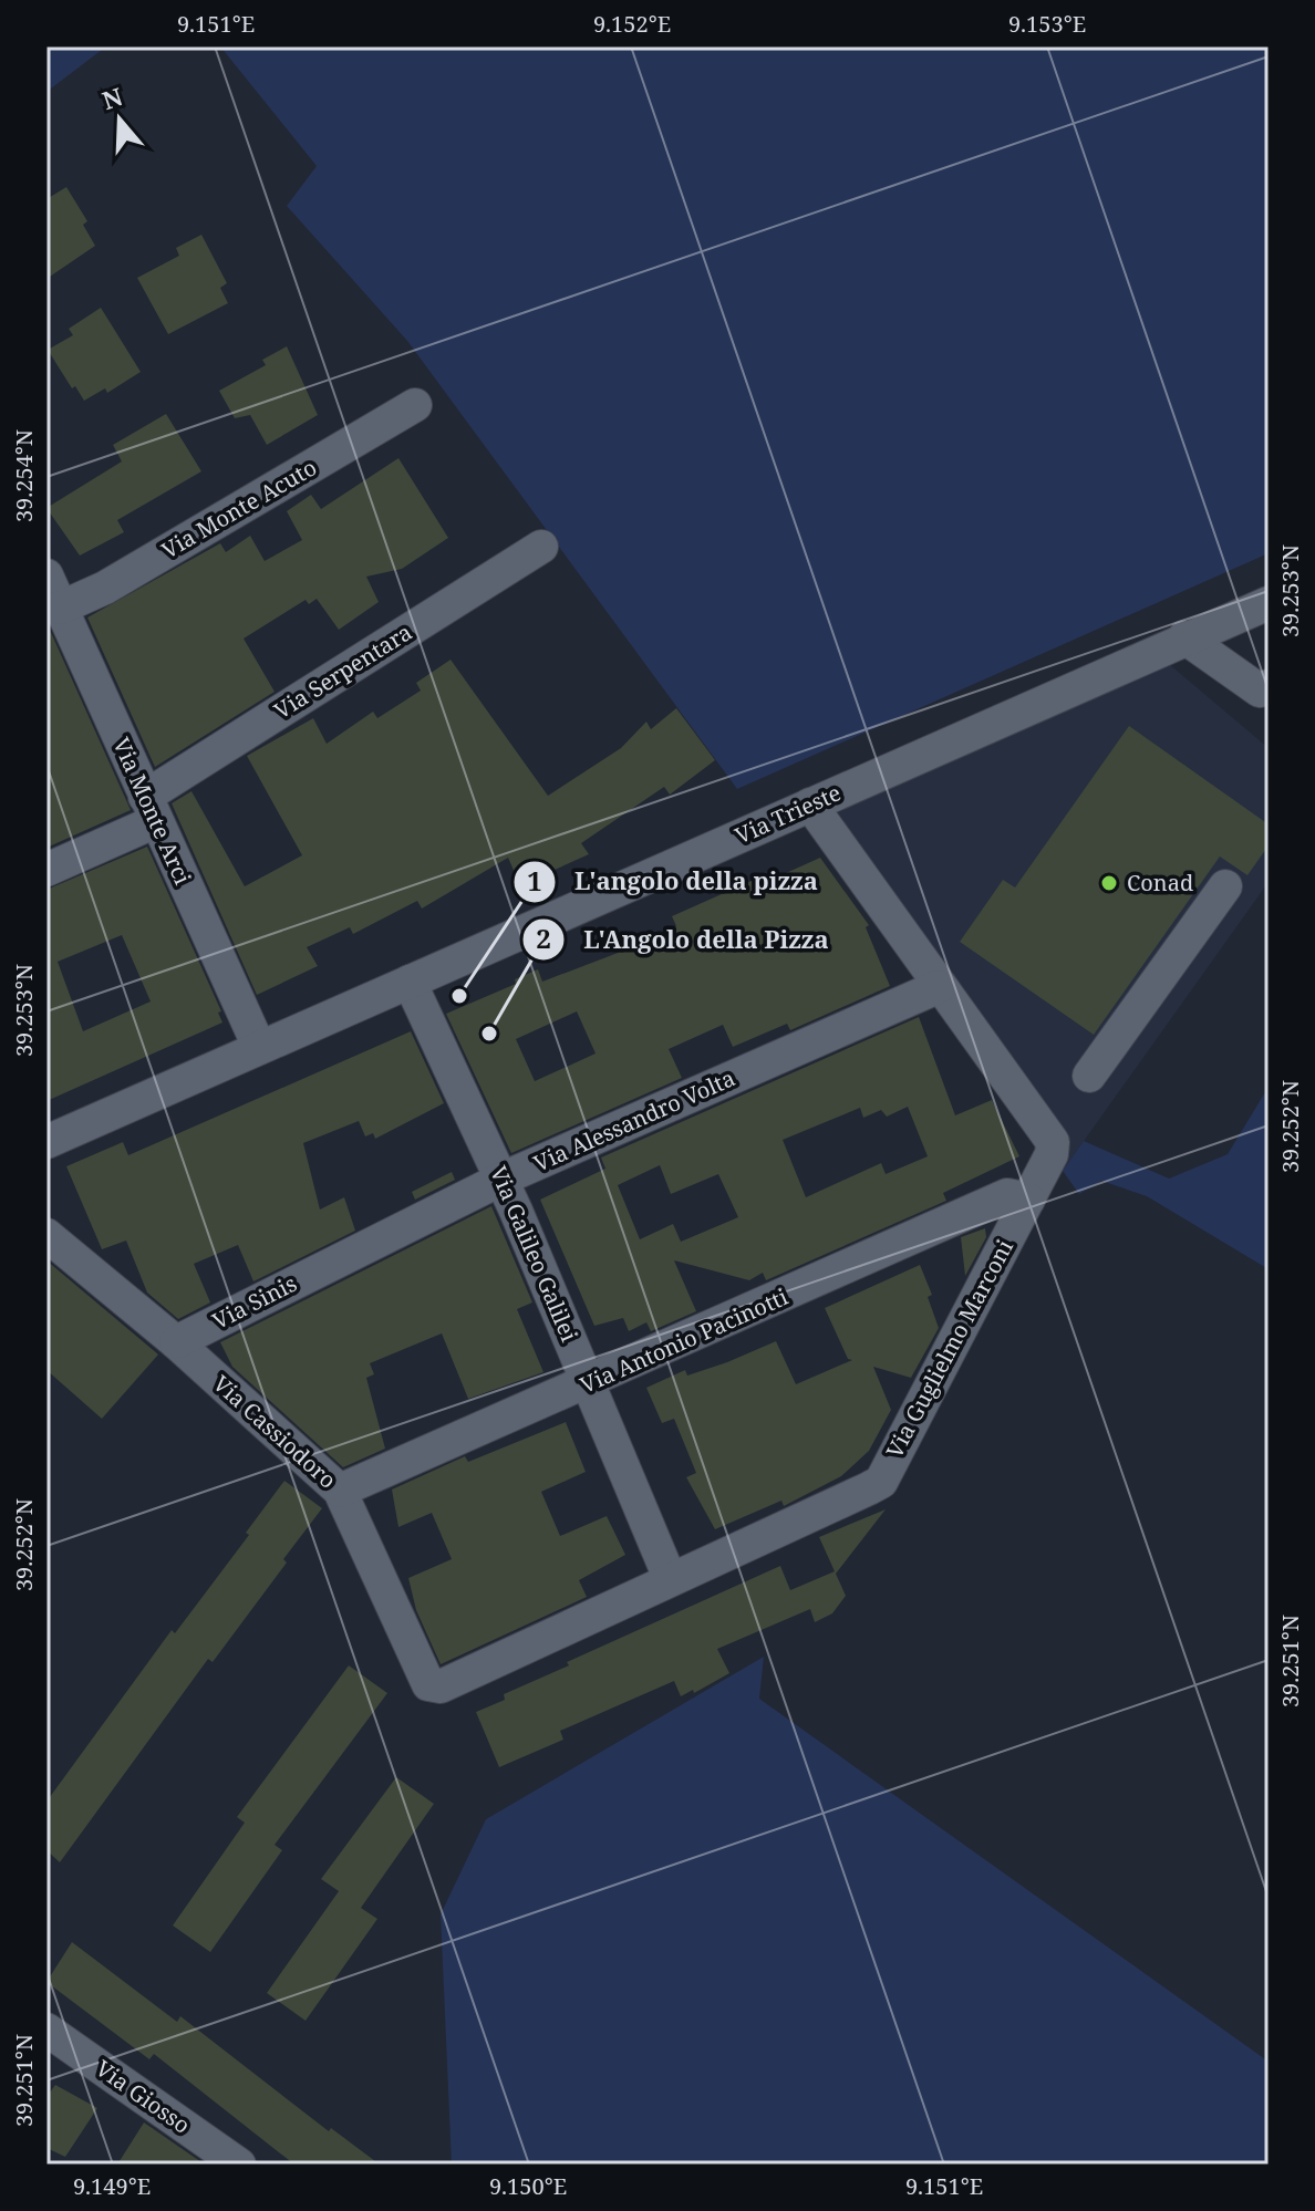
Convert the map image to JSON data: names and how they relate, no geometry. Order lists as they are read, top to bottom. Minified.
{"streets":{"street":["Via Monte Acuto","Via Serpentara","Via Monte Arci","Via Trieste","Via Alessandro Volta","Via Galileo Galilei","Via Sinis","Via Antonio Pacinotti","Via Guglielmo Marconi","Via Cassiodoro","Via Giosso"]},"crossings":[["Via Monte Acuto","Via Monte Arci"],["Via Serpentara","Via Monte Arci"],["Via Monte Arci","Via Trieste"],["Via Trieste","Via Galileo Galilei"],["Via Trieste","Via Guglielmo Marconi"],["Via Alessandro Volta","Via Galileo Galilei"],["Via Alessandro Volta","Via Sinis"],["Via Alessandro Volta","Via Guglielmo Marconi"],["Via Galileo Galilei","Via Antonio Pacinotti"],["Via Galileo Galilei","Via Guglielmo Marconi"],["Via Sinis","Via Cassiodoro"],["Via Antonio Pacinotti","Via Guglielmo Marconi"],["Via Antonio Pacinotti","Via Cassiodoro"],["Via Guglielmo Marconi","Via Cassiodoro"]],"places":["Conad","L'angolo della pizza","L'Angolo della Pizza"],"north":"top","coordinates":["9.151°E","9.152°E","9.153°E","39.254°N","39.253°N","39.252°N","39.251°N","9.149°E","9.150°E"]}
